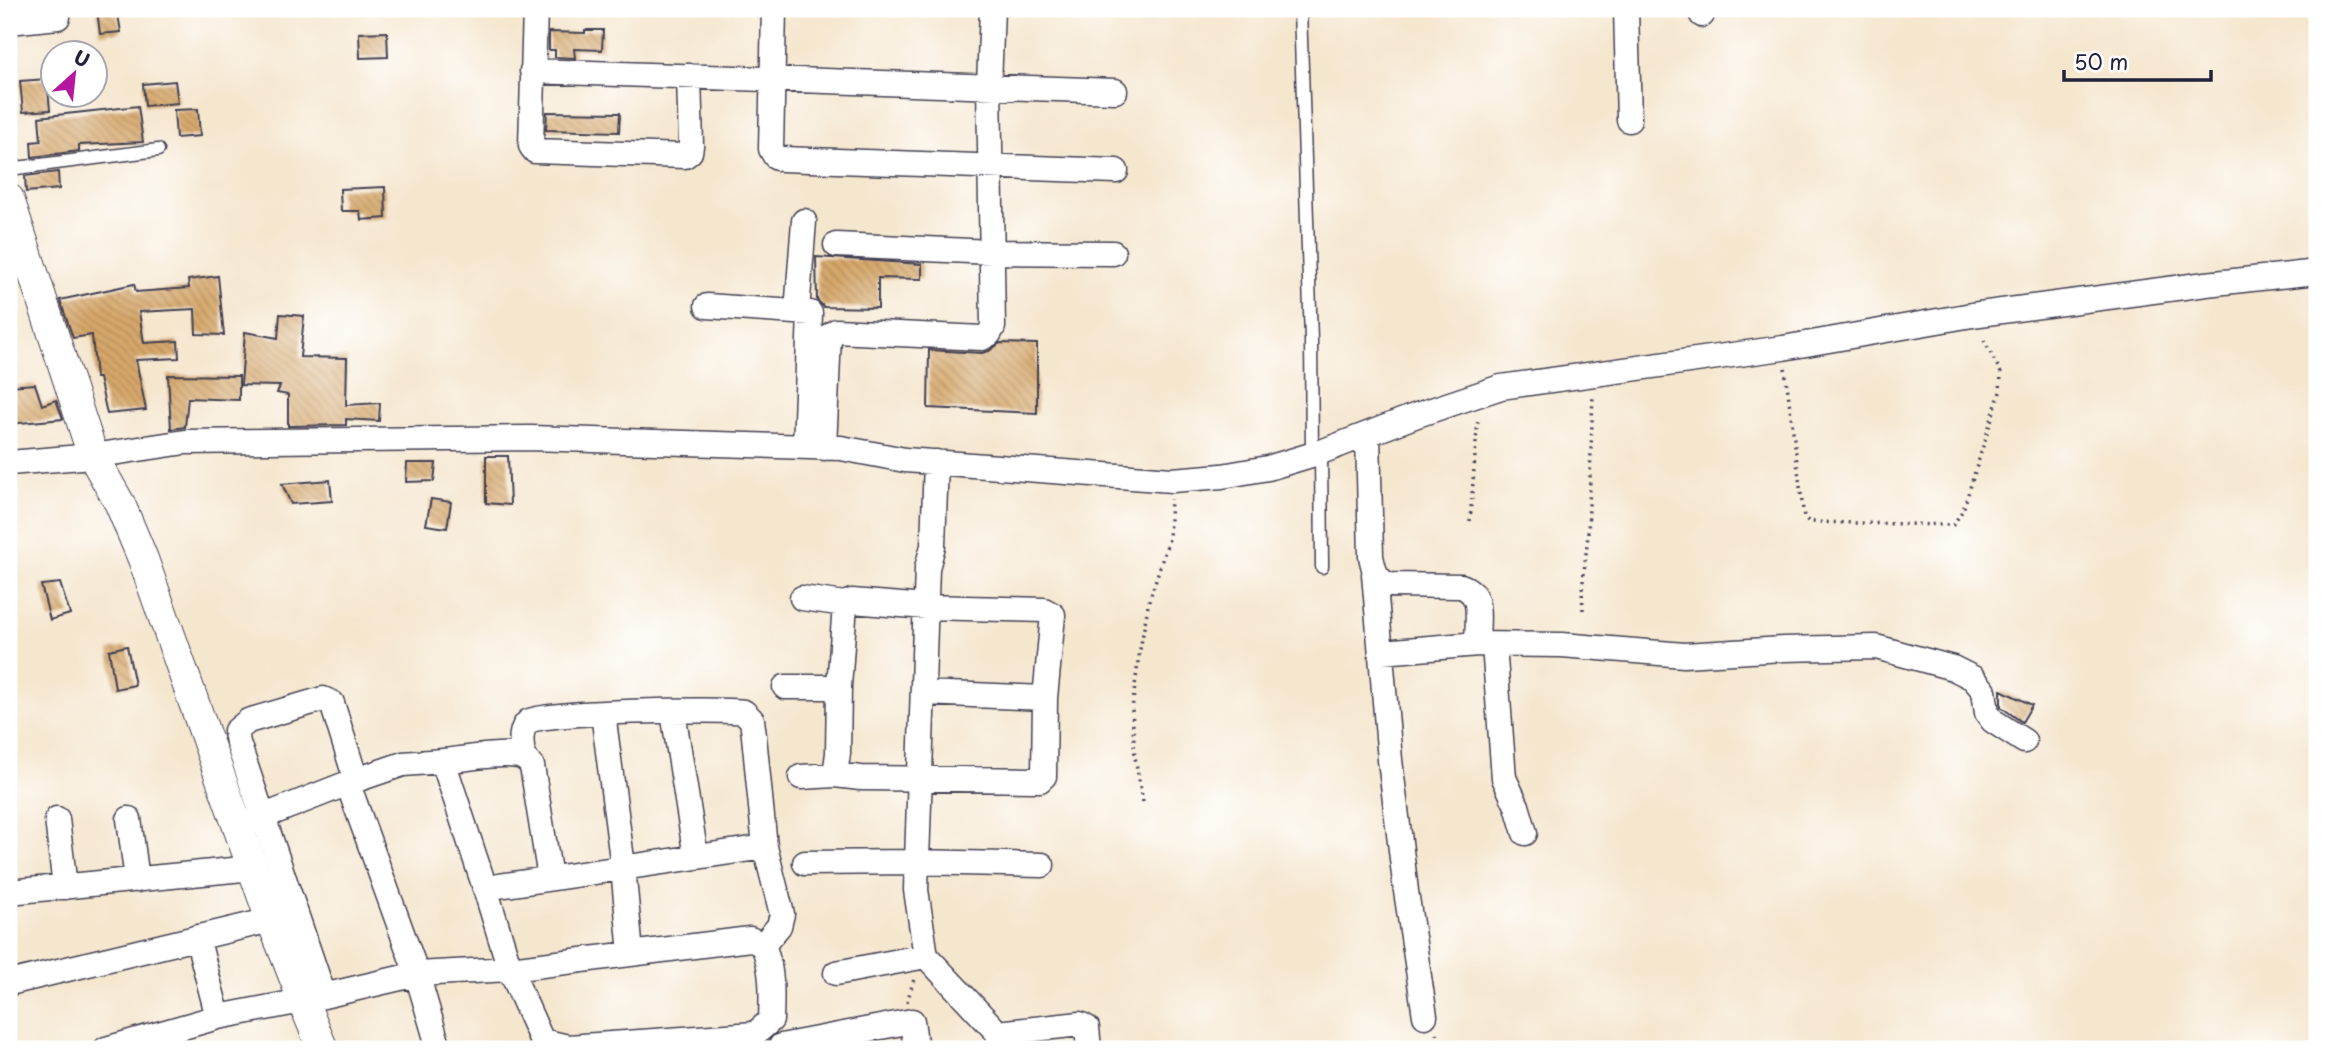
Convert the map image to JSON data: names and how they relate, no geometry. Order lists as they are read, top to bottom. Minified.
{"scale_bar":"50 m","north":"top right"}
